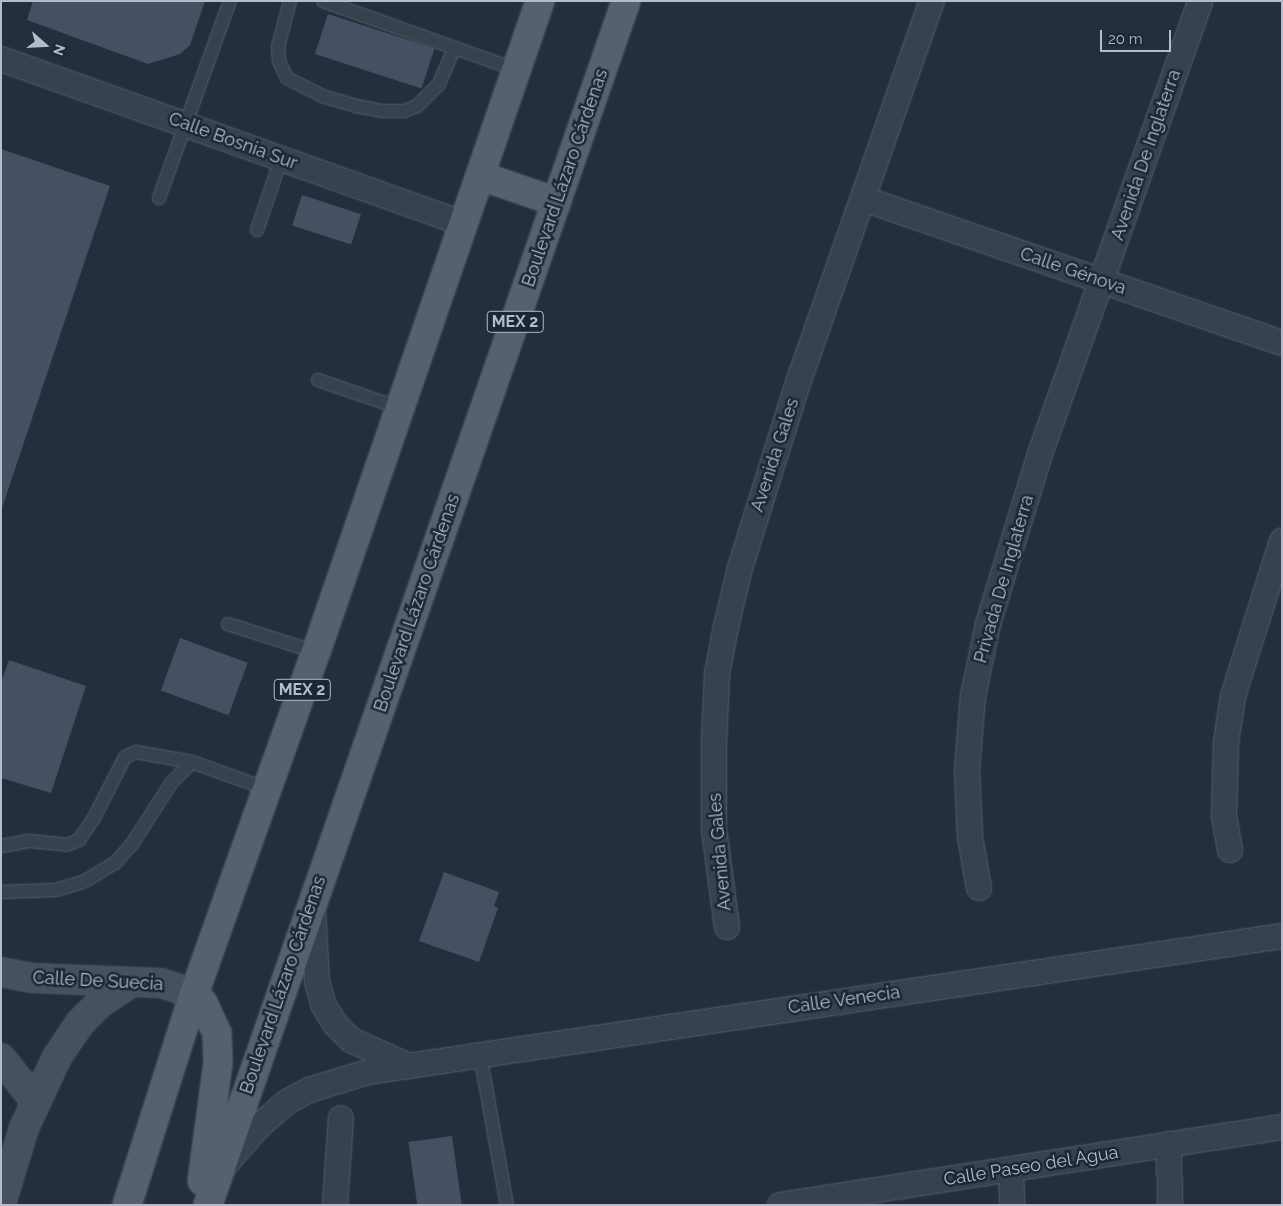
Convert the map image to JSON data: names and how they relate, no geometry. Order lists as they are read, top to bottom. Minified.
{"streets":{"main road":["Boulevard Lázaro Cárdenas","MEX 2"],"street":["Calle Bosnia Sur","Avenida De Inglaterra","Calle Génova","Avenida Gales","Privada De Inglaterra","Calle De Suecia","Calle Venecia","Calle Paseo del Agua"]},"crossings":[["Calle Bosnia Sur","MEX 2"],["Avenida De Inglaterra","Calle Génova"],["Avenida De Inglaterra","Privada De Inglaterra"],["Boulevard Lázaro Cárdenas","Calle Venecia"],["Calle Génova","Avenida Gales"],["Calle Génova","Privada De Inglaterra"],["MEX 2","Calle De Suecia"]],"scale_bar":"20 m","north":"right"}
